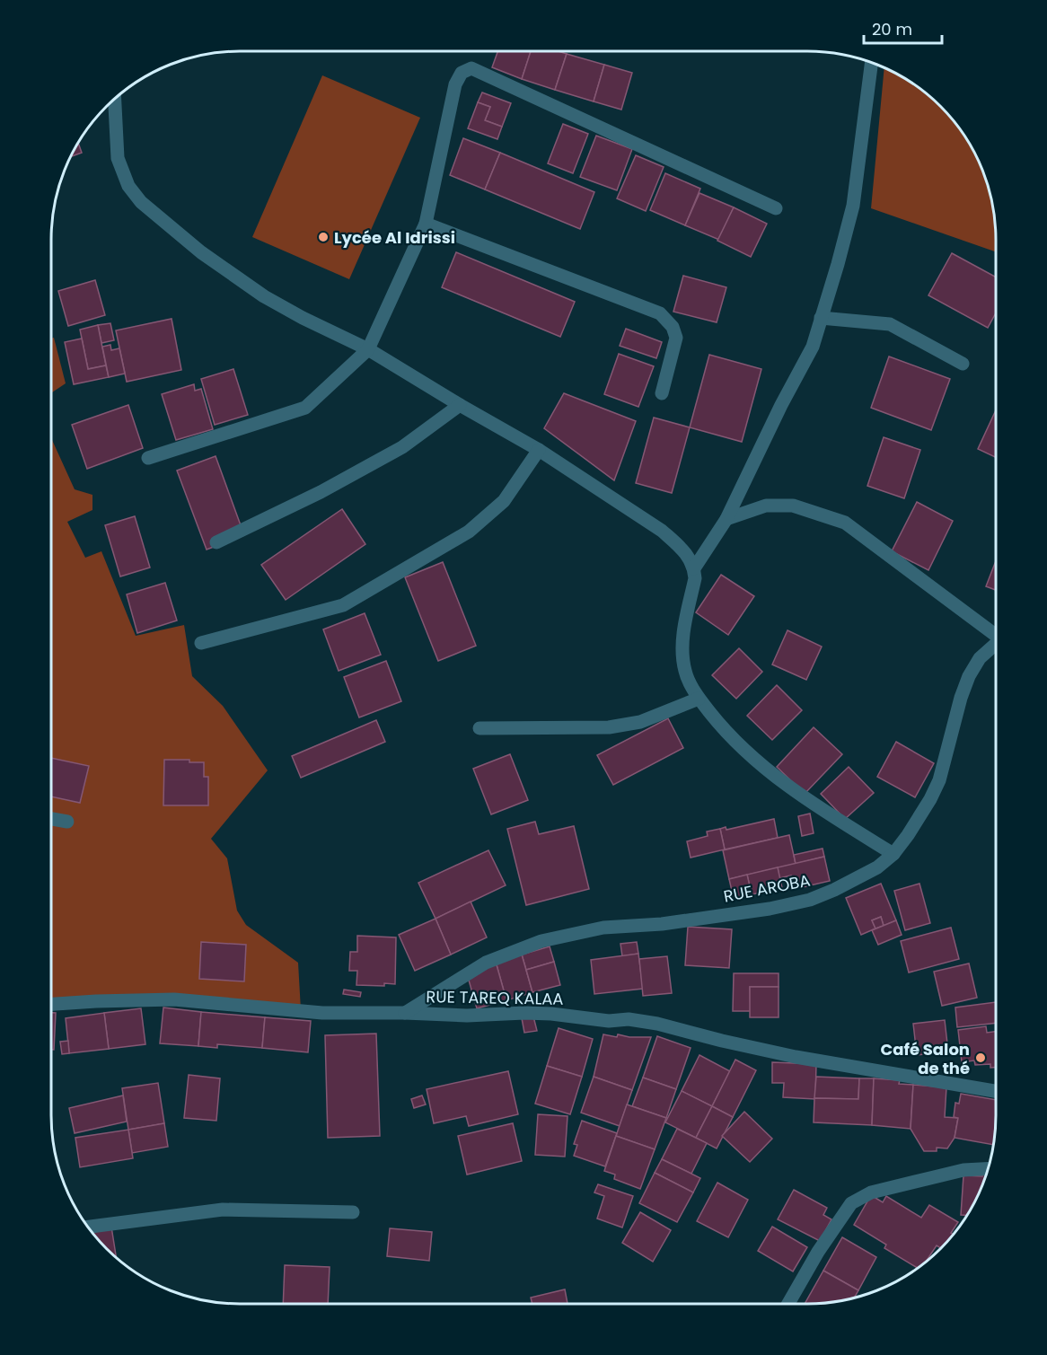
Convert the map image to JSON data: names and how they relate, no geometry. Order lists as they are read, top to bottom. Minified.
{"streets":{"street":["RUE AROBA","RUE TAREQ KALAA"]},"crossings":[["RUE AROBA","RUE TAREQ KALAA"]],"places":["Lycée Al Idrissi","Café Salon de thé"],"scale_bar":"20 m"}
